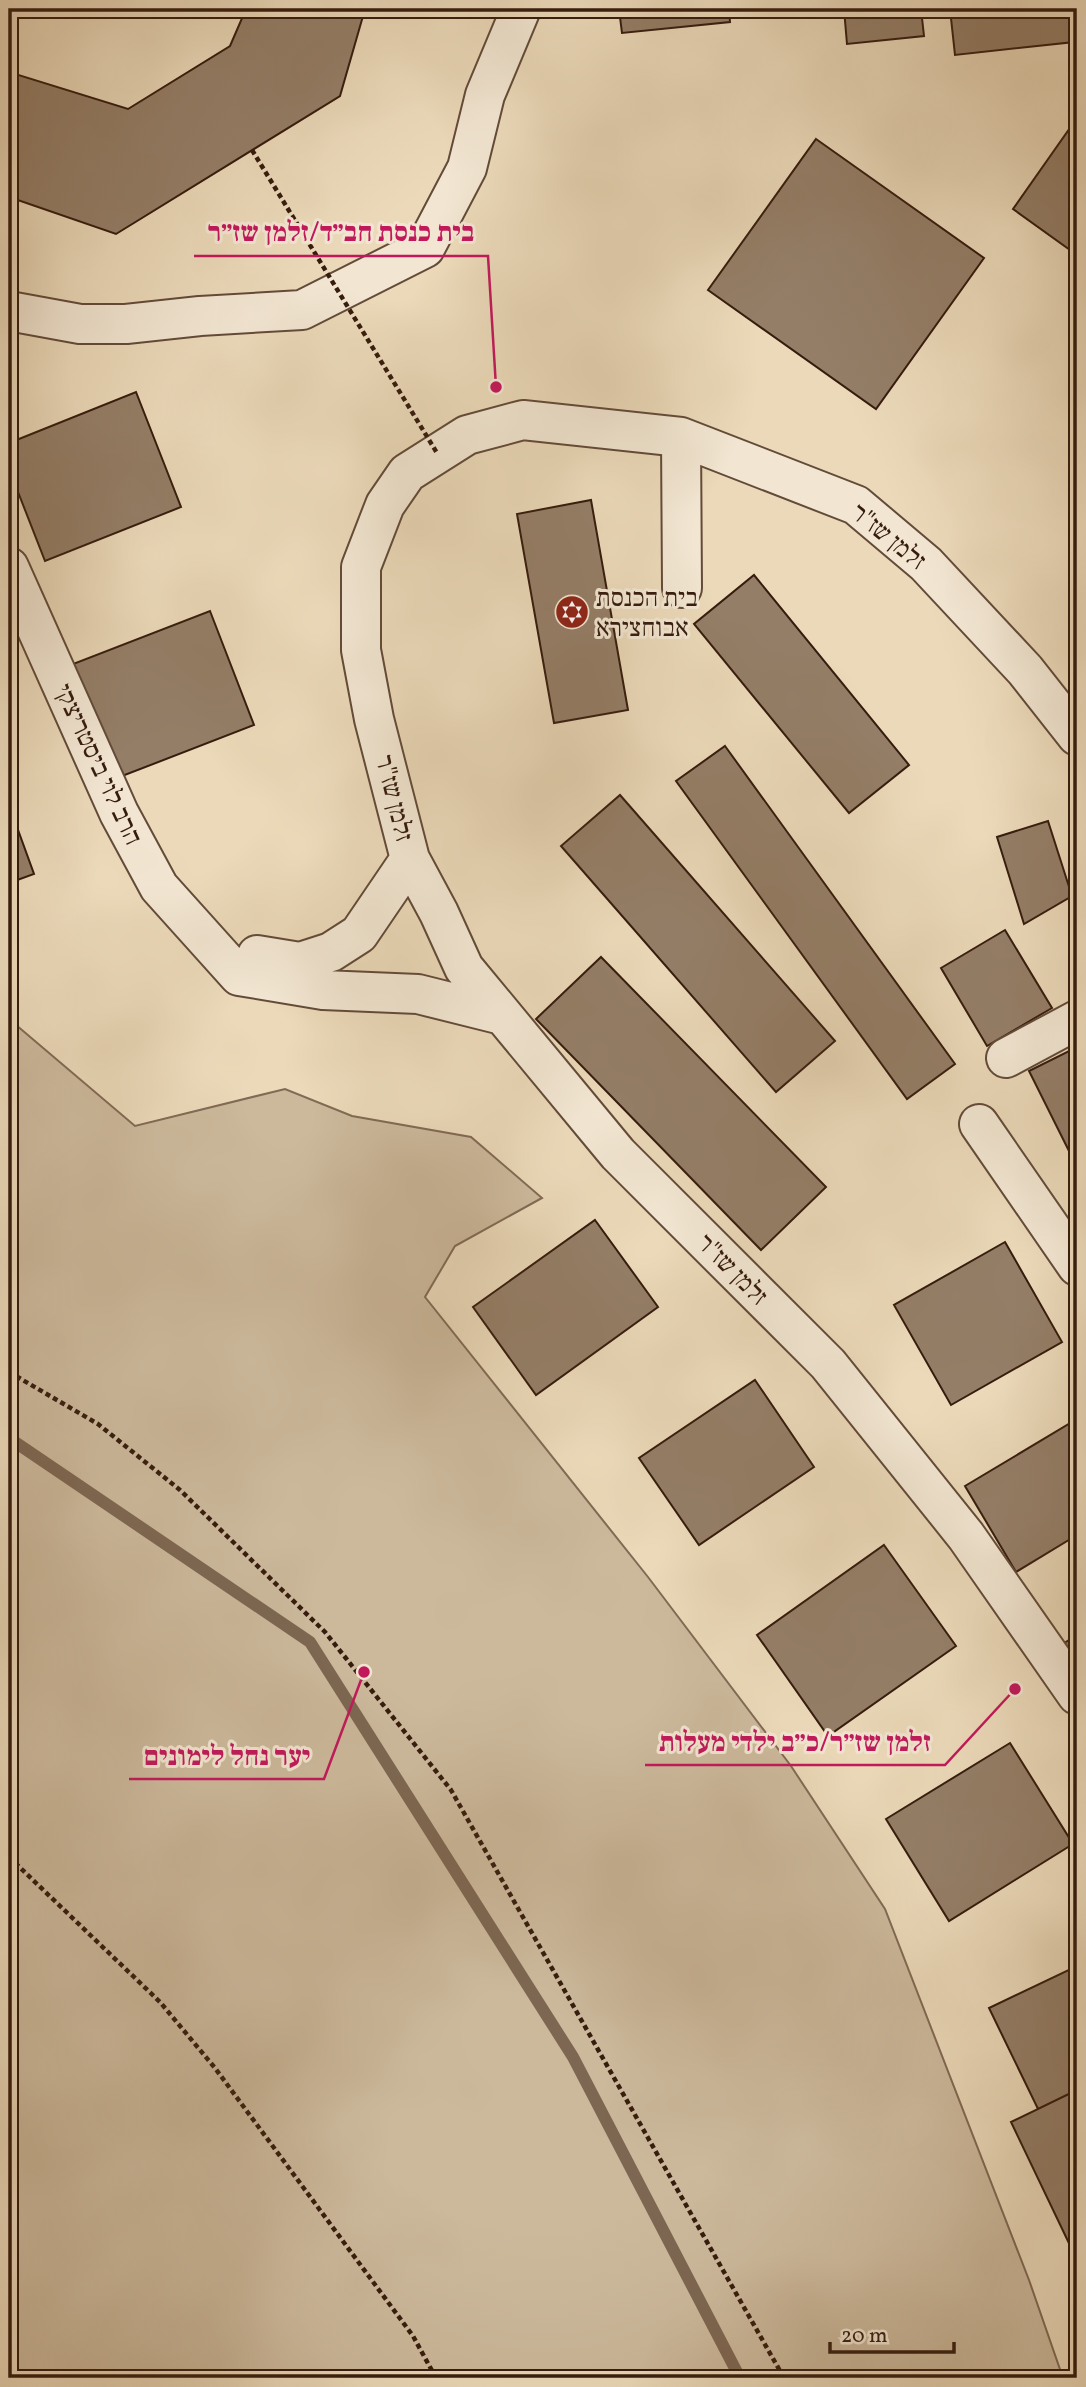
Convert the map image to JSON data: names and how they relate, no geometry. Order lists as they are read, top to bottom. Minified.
{"streets":{"street":["זלמן שז\"ר","הרב לוי ביסטריצקי"]},"crossings":[["זלמן שז\"ר","הרב לוי ביסטריצקי"]],"places":{"other":["בית כנסת חב״ד/זלמן שז״ר","יער נחל לימונים","זלמן שז״ר/כ״ב ילדי מעלות"],"synagogue":["בית הכנסת אבוחצירא"]},"scale_bar":"20 m"}
